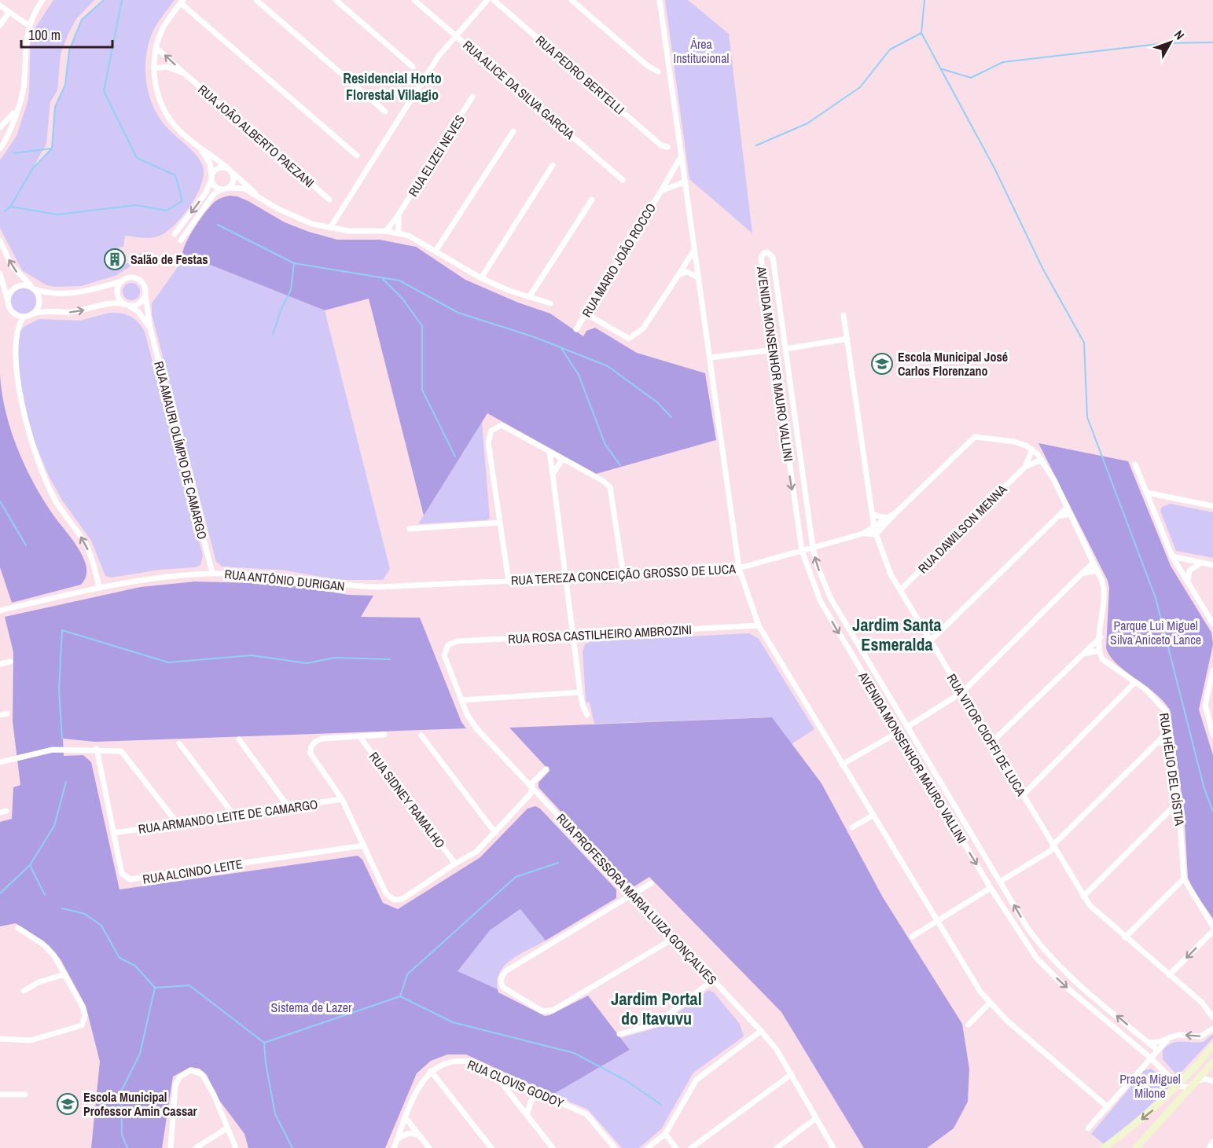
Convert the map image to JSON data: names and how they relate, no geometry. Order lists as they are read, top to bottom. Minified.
{"streets":{"street":["RUA PEDRO BERTELLI","RUA ALICE DA SILVA GARCIA","RUA JOÃO ALBERTO PAEZANI","RUA ELIZEI NEVES","RUA MARIO JOÃO ROCCO","AVENIDA MONSENHOR MAURO VALLINI","RUA AMAURI OLÍMPIO DE CAMARGO","RUA DAWILSON MENNA","RUA TEREZA CONCEIÇÃO GROSSO DE LUCA","RUA ANTÔNIO DURIGAN","RUA ROSA CASTILHEIRO AMBROZINI","RUA VITOR CIOFFI DE LUCA","RUA HÉLIO DEL CÍSTIA","RUA SIDNEY RAMALHO","RUA ARMANDO LEITE DE CAMARGO","RUA ALCINDO LEITE","RUA PROFESSORA MARIA LUIZA GONÇALVES","RUA CLOVIS GODOY"]},"crossings":[["AVENIDA MONSENHOR MAURO VALLINI","RUA TEREZA CONCEIÇÃO GROSSO DE LUCA"],["RUA AMAURI OLÍMPIO DE CAMARGO","RUA ANTÔNIO DURIGAN"],["RUA DAWILSON MENNA","RUA TEREZA CONCEIÇÃO GROSSO DE LUCA"],["RUA DAWILSON MENNA","RUA VITOR CIOFFI DE LUCA"],["RUA TEREZA CONCEIÇÃO GROSSO DE LUCA","RUA ANTÔNIO DURIGAN"],["RUA TEREZA CONCEIÇÃO GROSSO DE LUCA","RUA VITOR CIOFFI DE LUCA"],["RUA ROSA CASTILHEIRO AMBROZINI","RUA PROFESSORA MARIA LUIZA GONÇALVES"],["RUA ARMANDO LEITE DE CAMARGO","RUA ALCINDO LEITE"]],"districts":["Residencial Horto Florestal Villagio","Jardim Santa Esmeralda","Jardim Portal do Itavuvu"],"parks":["Área Institucional","Parque Lui Miguel Silva Aniceto Lance","Sistema de Lazer","Praça Miguel Milone"],"places":{"building":["Salão de Festas"],"school or university":["Escola Municipal José Carlos Florenzano","Escola Municipal Professor Amin Cassar"]},"scale_bar":"100 m","north":"top right"}
